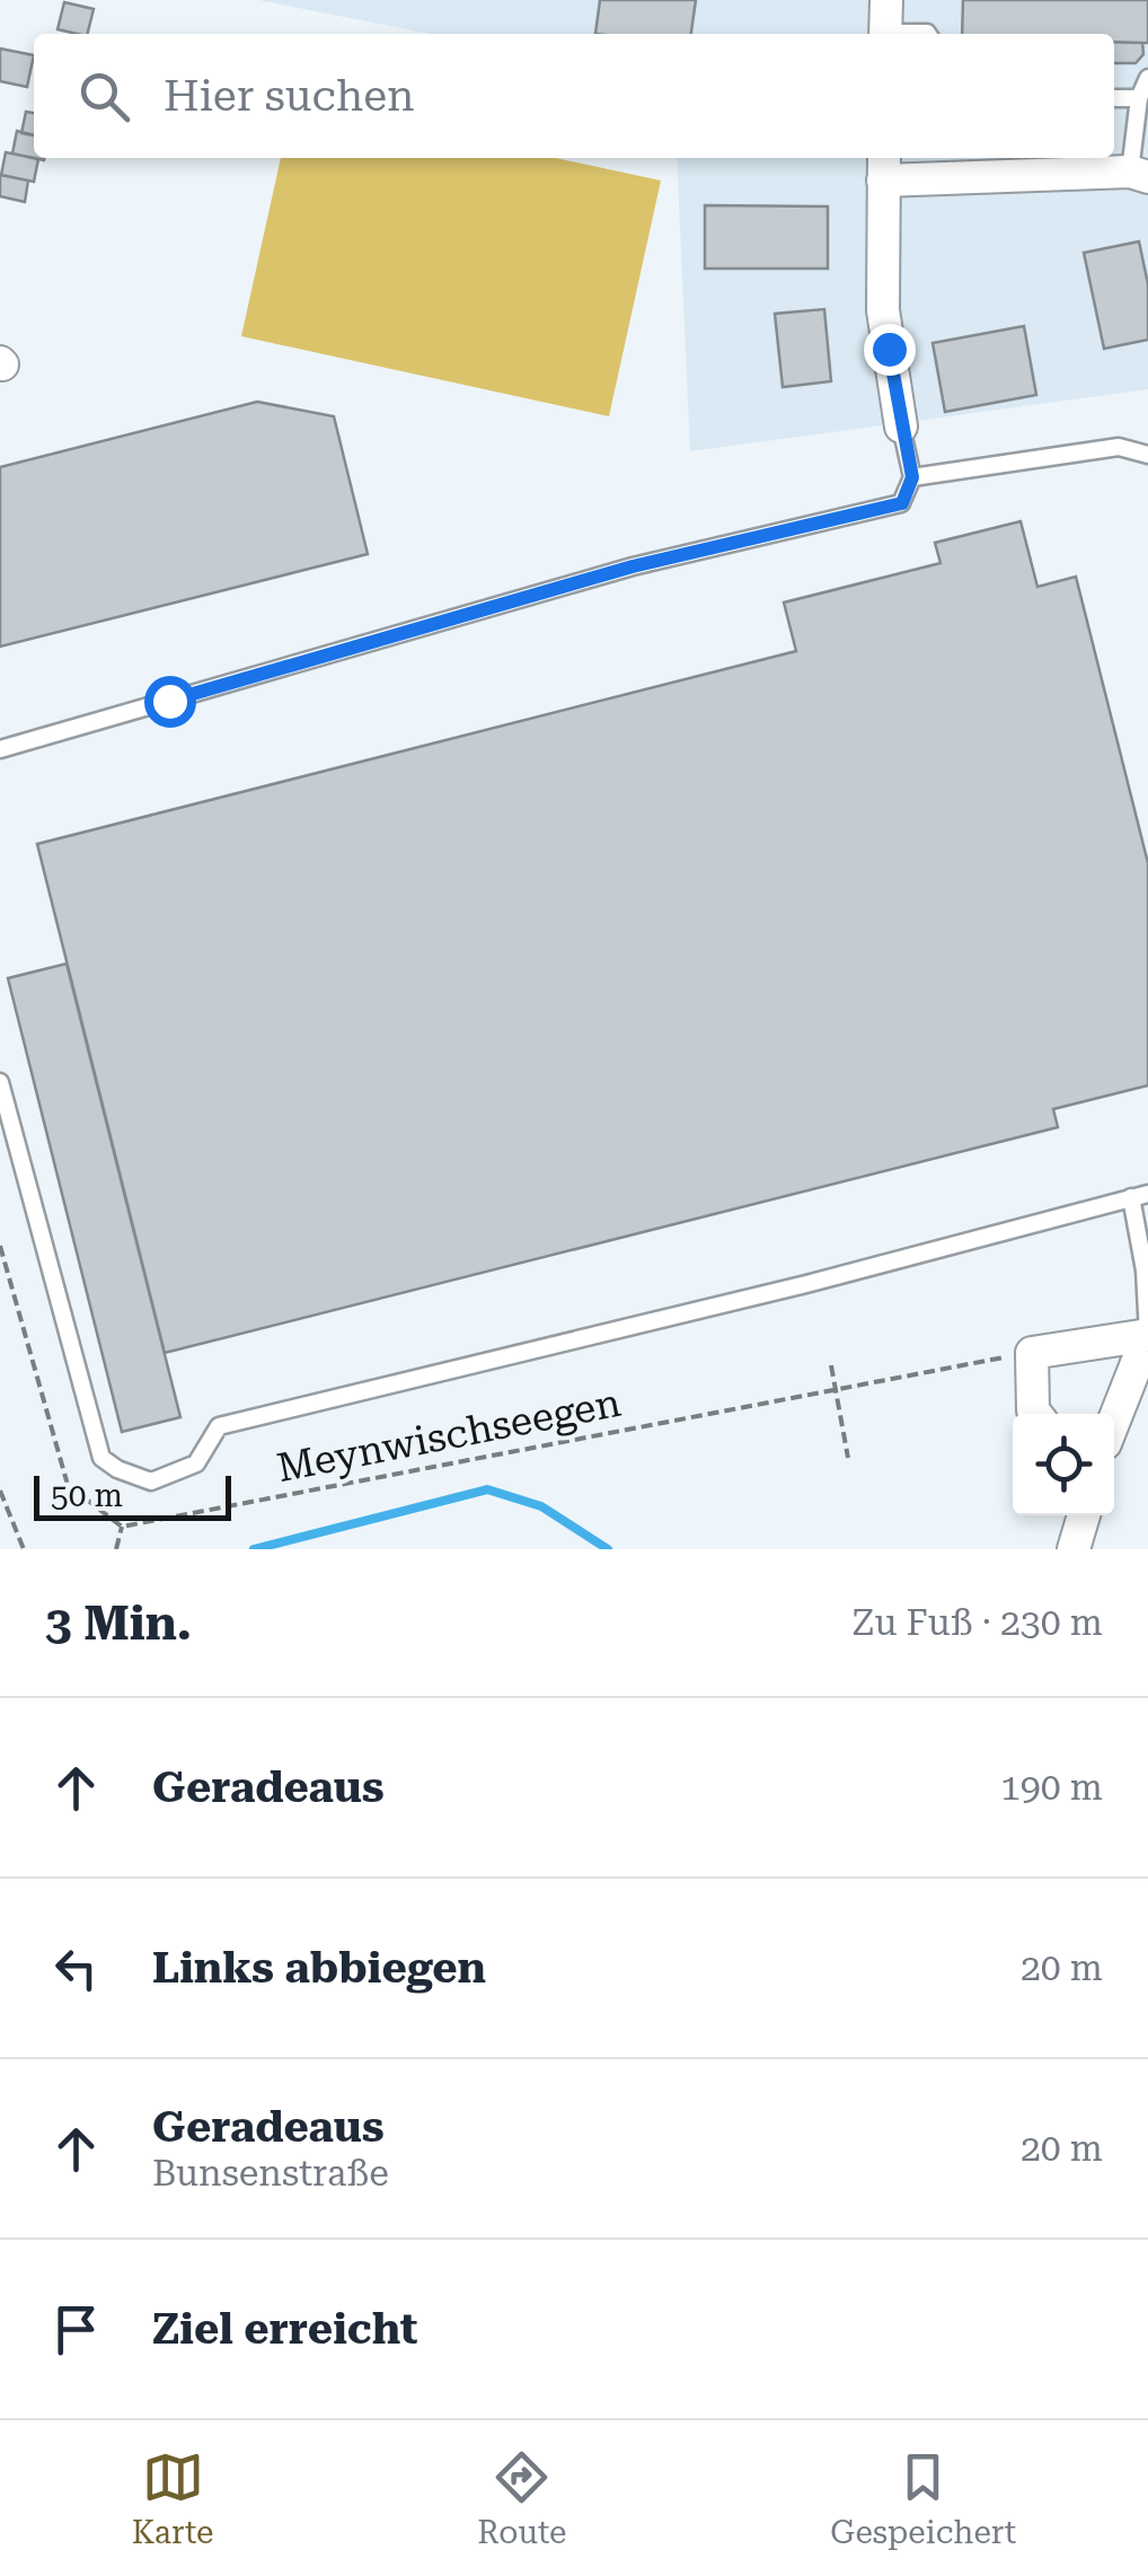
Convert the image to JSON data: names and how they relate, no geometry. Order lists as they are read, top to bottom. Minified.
{"streets":{"path":["Meynwischseegen"]},"scale_bar":"50 m","page":{"search":"Hier suchen","scale":"50 m","heading":["3 Min.","Zu Fuß · 230 m"],"list":[["Geradeaus","190 m"],["Links abbiegen","20 m"],["Geradeaus","Bunsenstraße","20 m"],"Ziel erreicht"],"nav":["Karte","Route","Gespeichert"]}}
